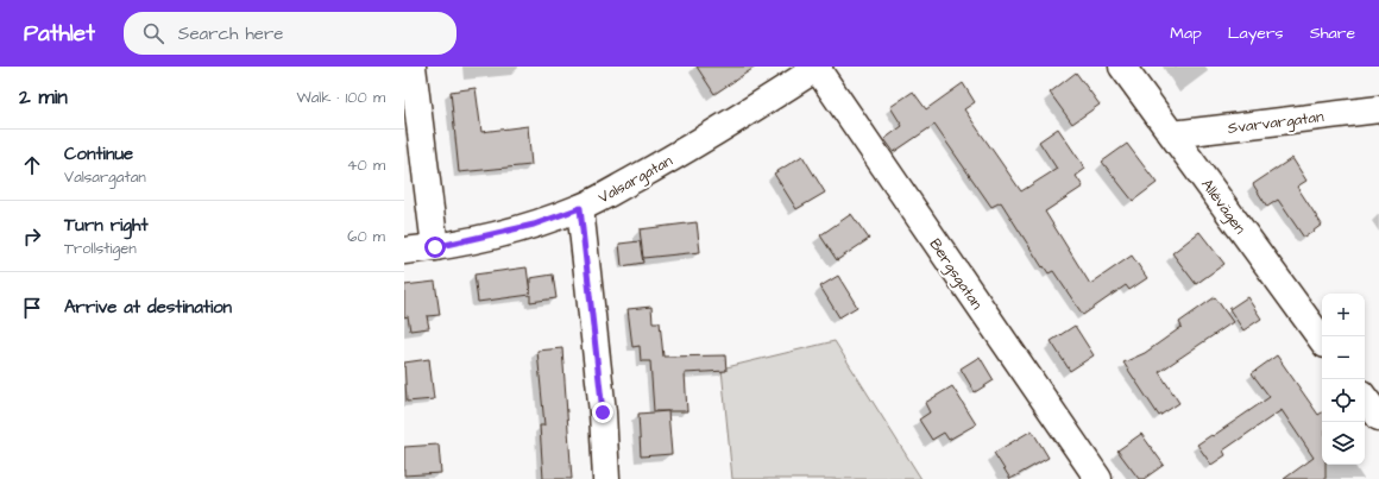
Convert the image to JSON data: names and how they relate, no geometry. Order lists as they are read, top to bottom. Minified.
{"streets":{"street":["Svarvargatan","Valsargatan","Allévägen","Bergsgatan"]},"crossings":[["Svarvargatan","Allévägen"],["Valsargatan","Bergsgatan"]],"page":{"header":"Pathlet","search":"Search here","nav":["Map","Layers","Share"],"heading":["2 min","Walk · 100 m"],"list":[["Continue","Valsargatan","40 m"],["Turn right","Trollstigen","60 m"],"Arrive at destination"],"map_buttons":["+","−"]}}
